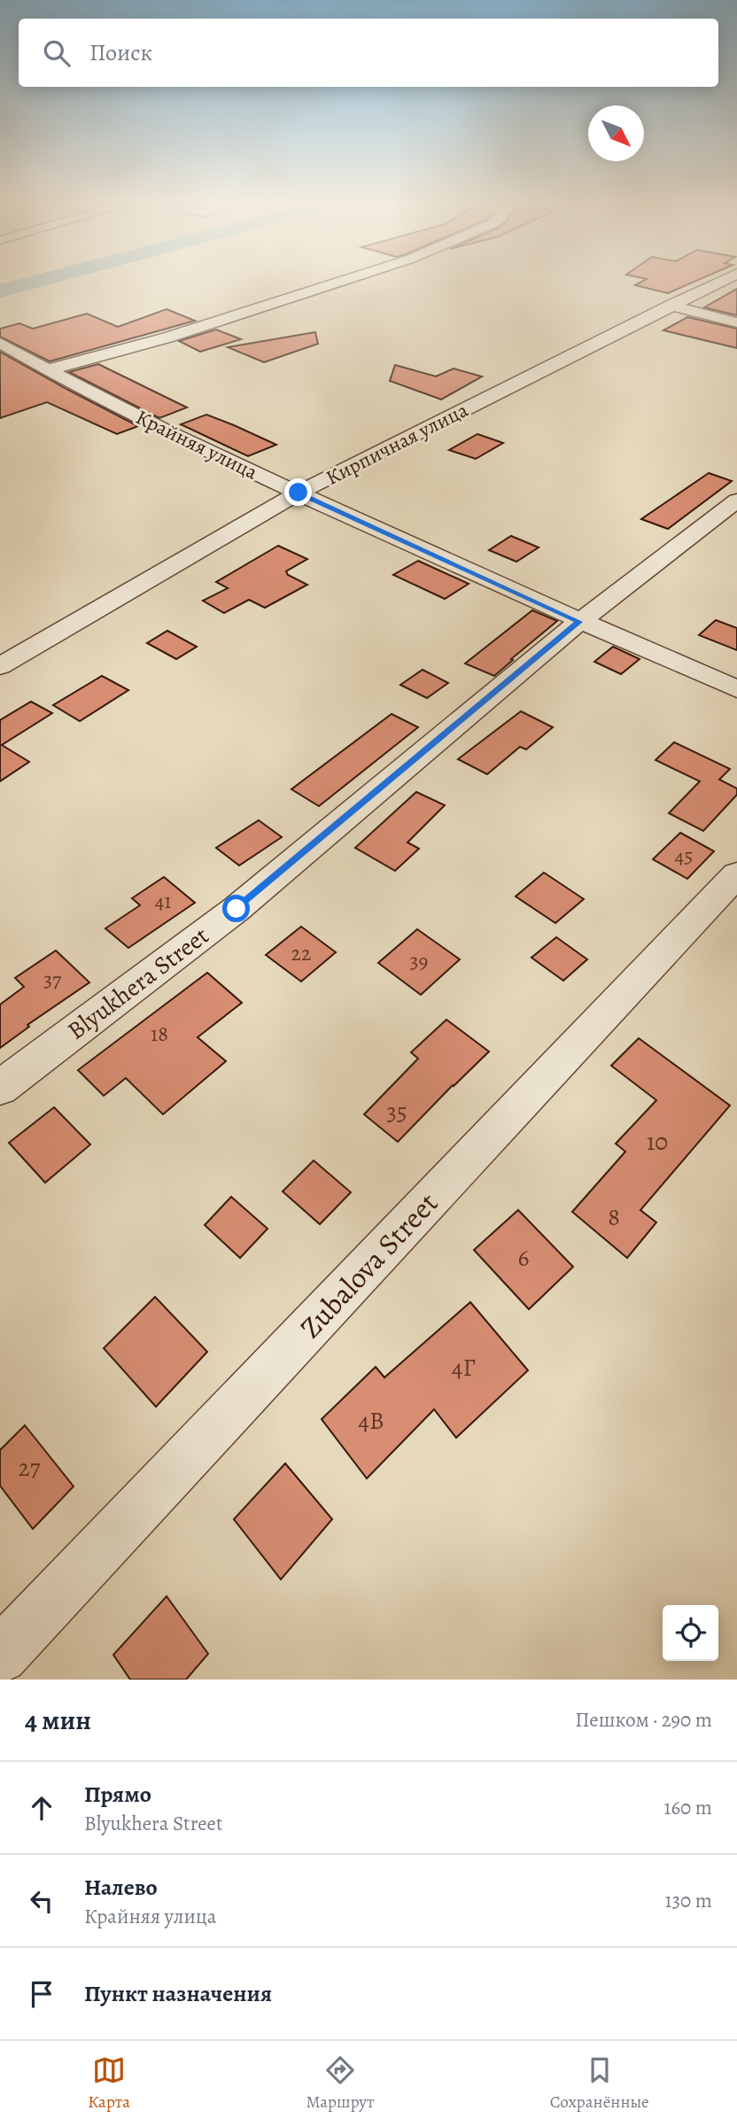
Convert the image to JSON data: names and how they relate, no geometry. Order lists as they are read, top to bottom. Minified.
{"streets":{"street":["Кирпичная улица","Крайняя улица","Blyukhera Street","Zubalova Street"]},"crossings":[["Кирпичная улица","Крайняя улица"],["Крайняя улица","Blyukhera Street"]],"house_numbers":["45","41","22","39","37","18","35","10","8","6","4Г","4В","27"],"north":"bottom right","page":{"search":"Поиск","heading":["4 мин","Пешком · 290 m"],"list":[["Прямо","Blyukhera Street","160 m"],["Налево","Крайняя улица","130 m"],"Пункт назначения"],"nav":["Карта","Маршрут","Сохранённые"]}}
